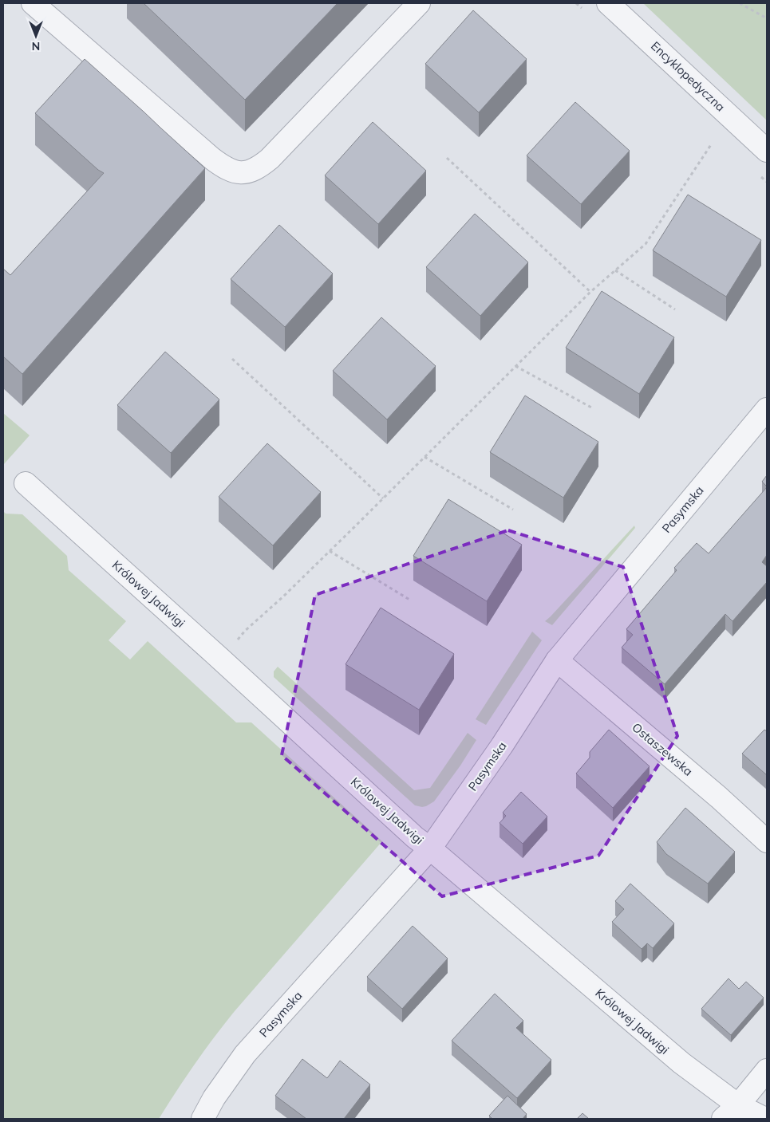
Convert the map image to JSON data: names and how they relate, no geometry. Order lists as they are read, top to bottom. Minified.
{"streets":{"street":["Encyklopedyczna","Pasymska","Królowej Jadwigi","Ostaszewska"]},"crossings":[["Pasymska","Królowej Jadwigi"],["Pasymska","Ostaszewska"]],"north":"bottom"}
